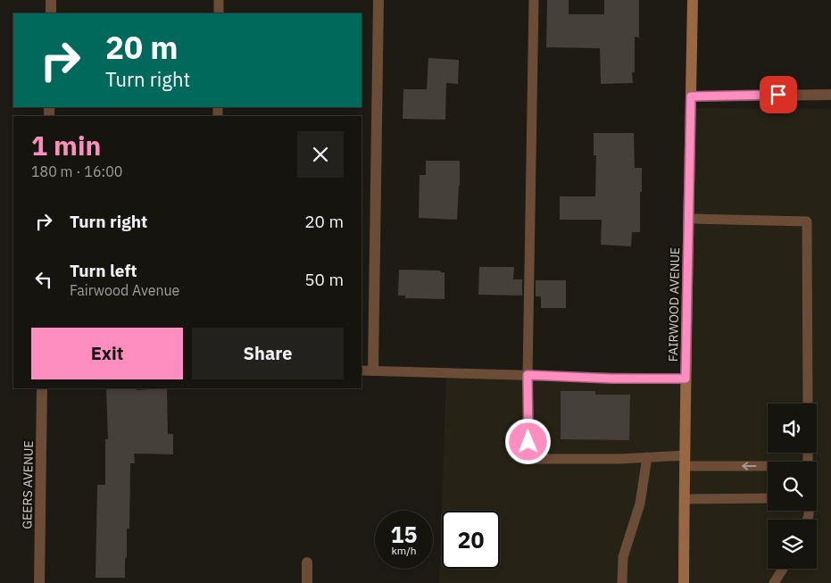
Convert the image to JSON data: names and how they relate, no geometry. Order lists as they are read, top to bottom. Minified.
{"streets":{"street":["FAIRWOOD AVENUE","GEERS AVENUE"]},"page":{"turn":["20 m","Turn right"],"heading":["1 min","180 m · 16:00"],"list":[{"name":"Turn right","value":"20 m"},{"name":"Turn left","note":"Fairwood Avenue","value":"50 m"}],"buttons":["Exit","Share"],"speed":"15 km/h","limit":"20"}}
